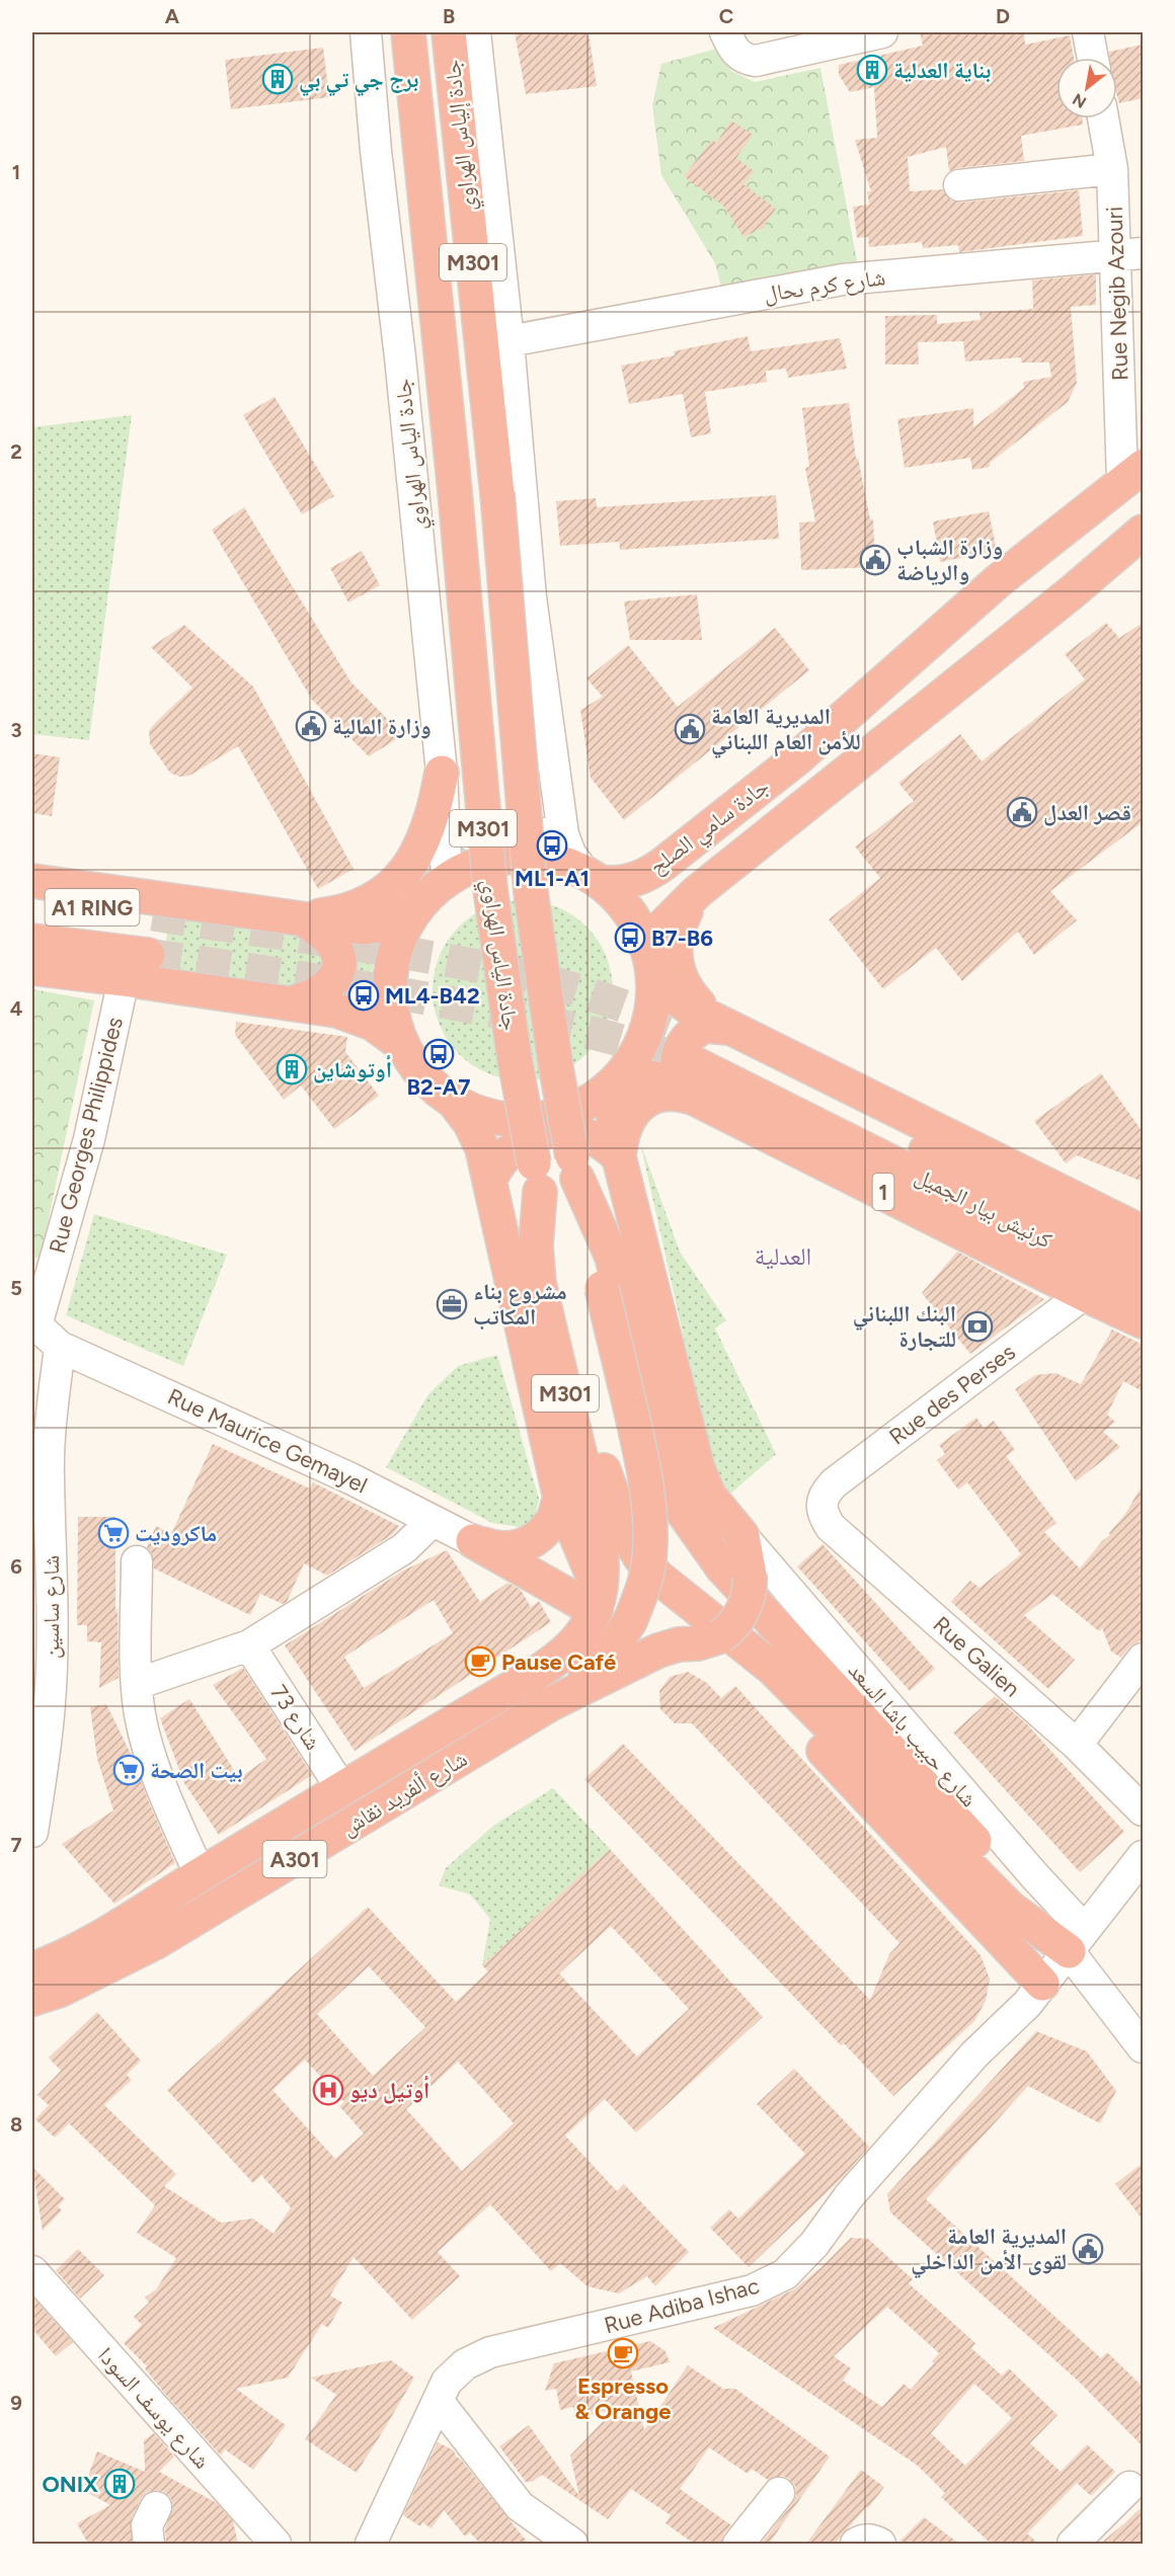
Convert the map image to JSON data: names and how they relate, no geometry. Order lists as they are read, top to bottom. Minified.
{"streets":{"highway":["جادة إلياس الهراوي","M301","جادة الياس الهراوي","جادة سامي الصلح","A1 RING","1","كرنيش بيار الجميل","شارع ألفريد نقاش","A301"],"street":["شارع كرم ىحال","Rue Negib Azouri","Rue Georges Philippides","Rue des Perses","Rue Maurice Gemayel","شارع ساسين","Rue Galien","شارع 73","شارع حبيب باشا السعد","Rue Adiba Ishac","شارع يوسف السودا"]},"crossings":[["جادة إلياس الهراوي","جادة الياس الهراوي"],["M301","جادة الياس الهراوي"],["M301","شارع ألفريد نقاش"],["شارع كرم ىحال","Rue Negib Azouri"],["Rue Negib Azouri","جادة سامي الصلح"],["1","Rue des Perses"],["Rue des Perses","Rue Galien"],["Rue Maurice Gemayel","شارع ساسين"],["شارع 73","شارع ألفريد نقاش"],["شارع حبيب باشا السعد","Rue Adiba Ishac"]],"districts":["العدلية"],"places":{"building":["بناية العدلية","برج جي تي بي","أوتوشاين","ONIX"],"public building":["وزارة الشباب والرياضة","وزارة المالية","المديرية العامة للأمن العام اللبناني","قصر العدل","المديرية العامة لقوى الأمن الداخلي"],"bus stop":["ML1-A1","B7-B6","ML4-B42","B2-A7"],"office":["مشروع بناء المكاتب"],"bank":["البنك اللبناني للتجارة"],"supermarket":["ماكروديت","بيت الصحة"],"cafe":["Pause Café","Espresso & Orange"],"hospital":["أوتيل ديو"]},"north":"bottom left","grid":{"columns":["A","B","C","D"],"rows":["1","2","3","4","5","6","7","8","9"]}}
